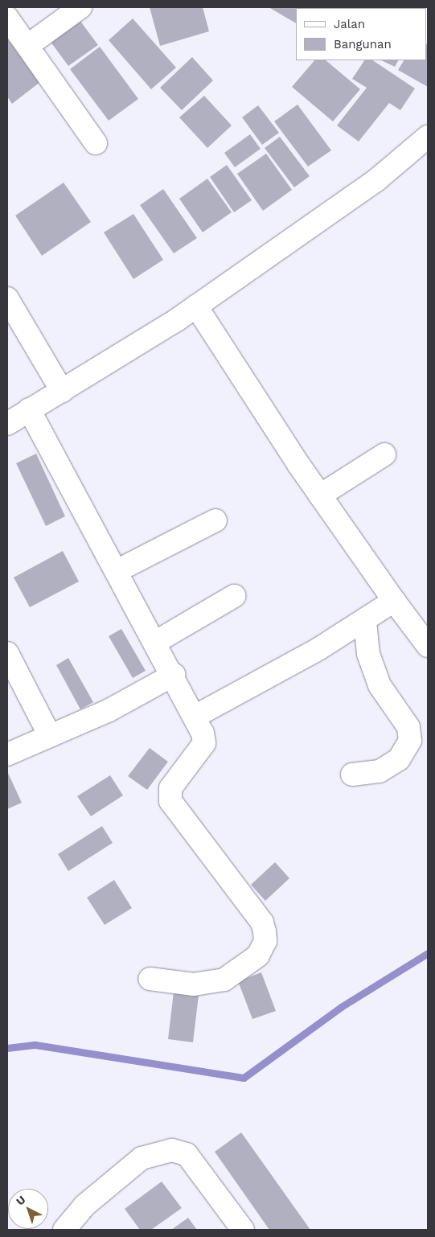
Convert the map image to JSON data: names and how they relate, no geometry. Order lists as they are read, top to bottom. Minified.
{"legend":["Jalan","Bangunan"],"north":"top left"}
